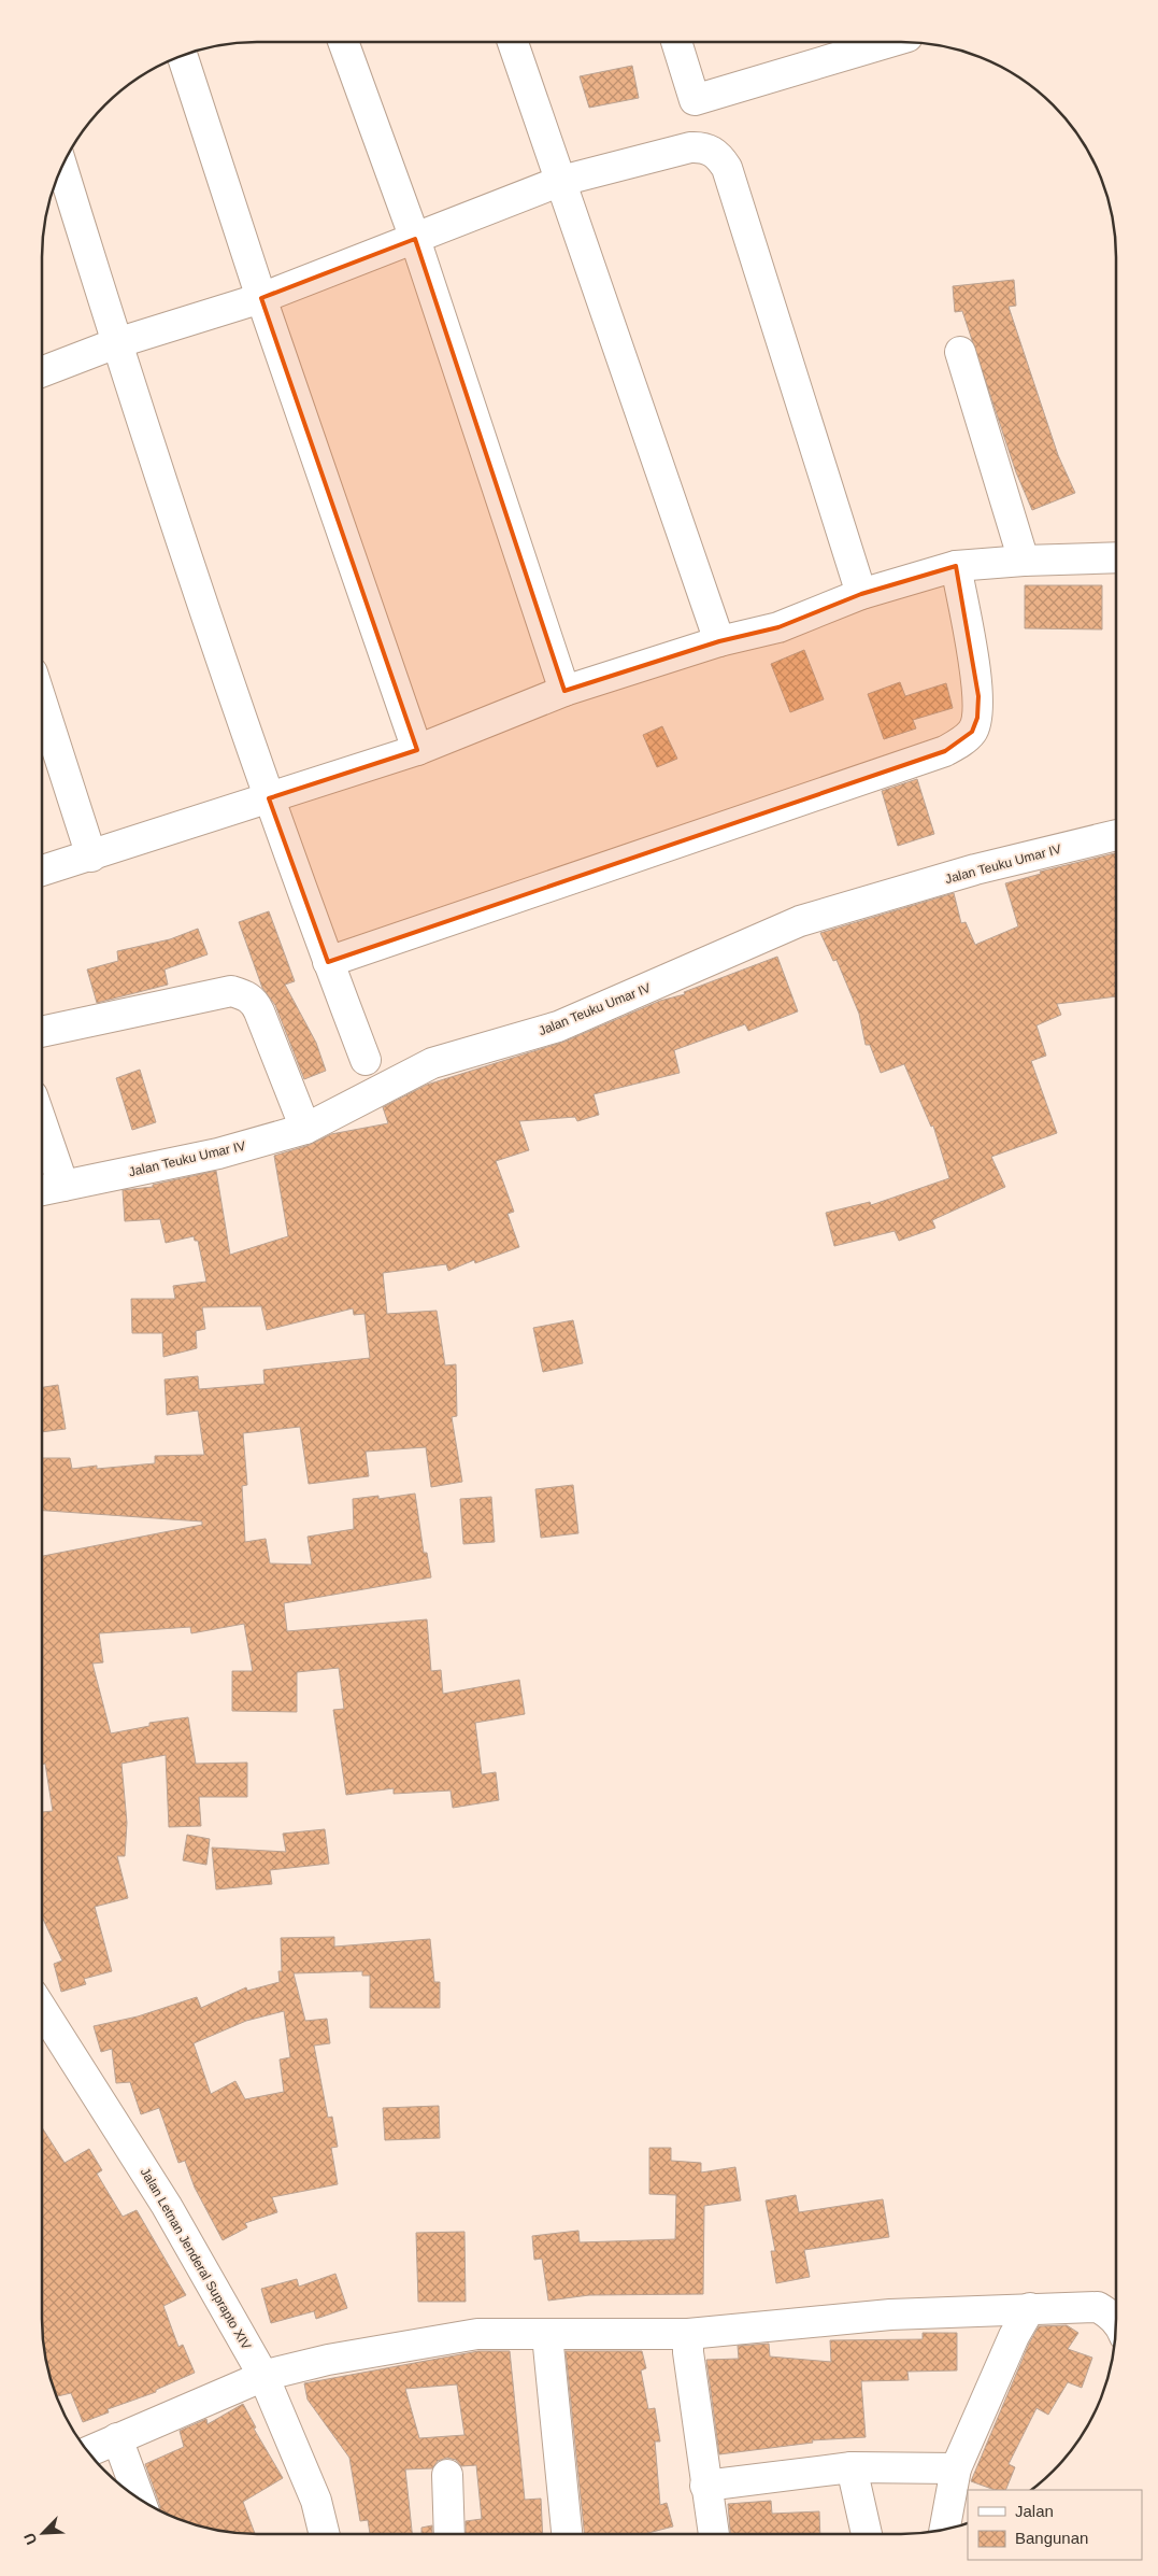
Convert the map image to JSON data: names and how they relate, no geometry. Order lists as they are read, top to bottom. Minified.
{"streets":{"street":["Jalan Teuku Umar IV","Jalan Letnan Jenderal Suprapto XIV"]},"legend":["Jalan","Bangunan"],"north":"bottom left"}
